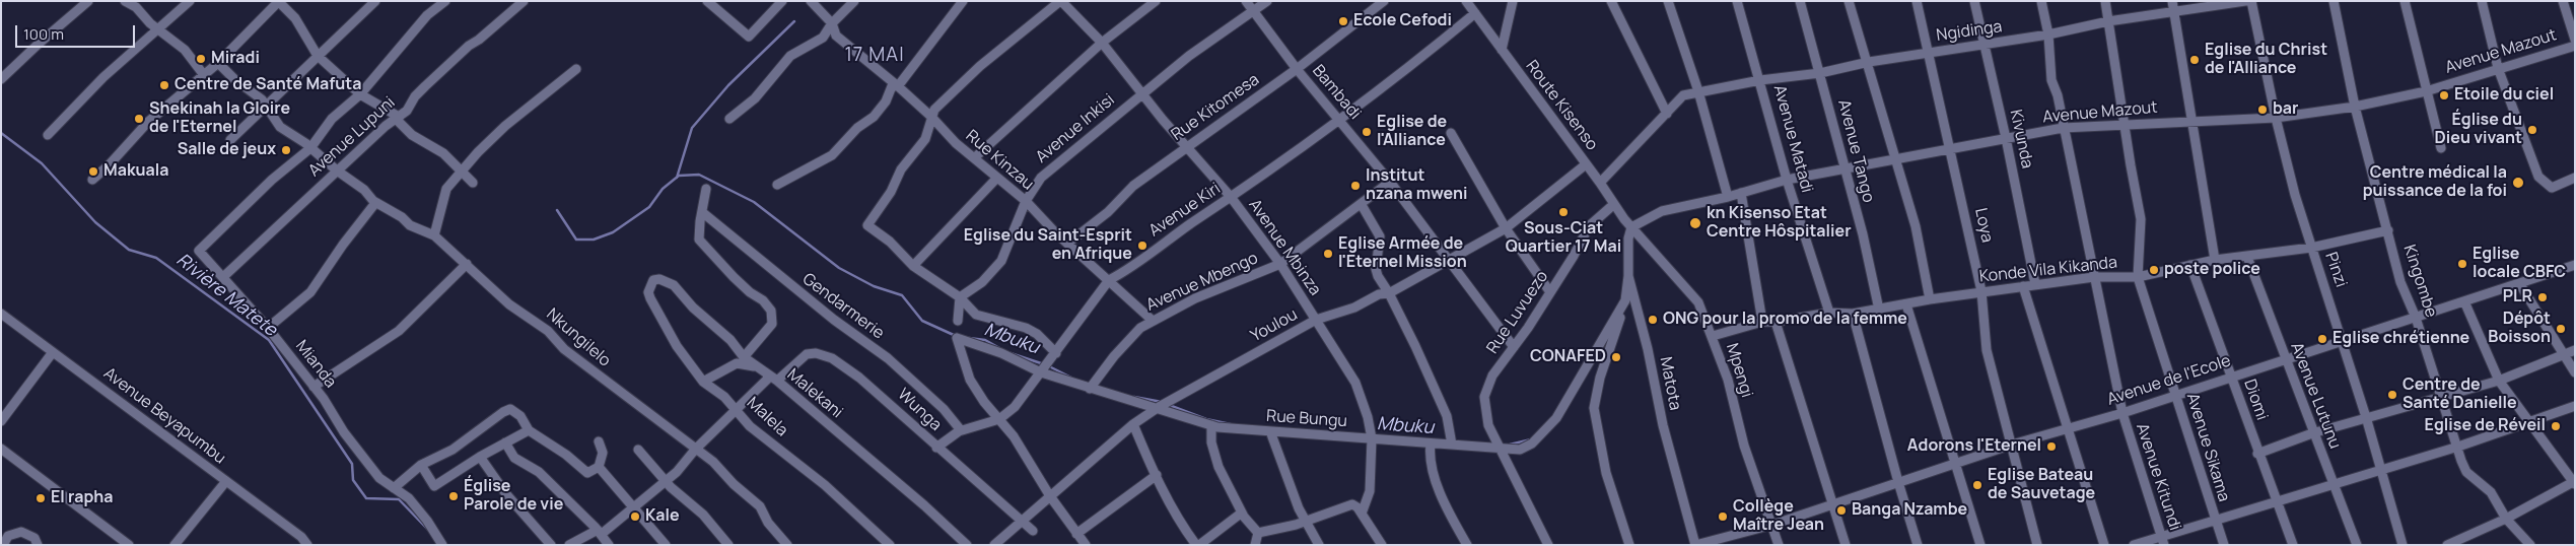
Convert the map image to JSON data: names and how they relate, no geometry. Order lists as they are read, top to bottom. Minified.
{"streets":{"street":["Ngidinga","Avenue Mazout","Bambadi","Route Kisenso","Rue Kitomesa","Avenue Inkisi","Avenue Lupuni","Avenue Matadi","Kivunda","Avenue Tango","Rue Kinzau","Avenue Kiri","Loya","Avenue Mbinza","Konde Vila Kikanda","Pinzi","Kingombe","Avenue Mbengo","Gendarmerie","Rue Luvuezo","Youlou","Nkungilelo","Mianda","Mpengi","Avenue de l'Ecole","Matota","Malekani","Avenue Lutunu","Diomi","Wunga","Avenue Beyapumbu","Malela","Rue Bungu","Avenue Sikama","Avenue Kitundi"]},"crossings":[["Ngidinga","Route Kisenso"],["Ngidinga","Avenue Matadi"],["Ngidinga","Kivunda"],["Ngidinga","Avenue Tango"],["Ngidinga","Loya"],["Ngidinga","Avenue Sikama"],["Ngidinga","Avenue Kitundi"],["Avenue Mazout","Route Kisenso"],["Avenue Mazout","Avenue Matadi"],["Avenue Mazout","Kivunda"],["Avenue Mazout","Avenue Tango"],["Avenue Mazout","Loya"],["Avenue Mazout","Pinzi"],["Avenue Mazout","Kingombe"],["Avenue Mazout","Mpengi"],["Avenue Mazout","Matota"],["Avenue Mazout","Avenue Sikama"],["Avenue Mazout","Avenue Kitundi"],["Bambadi","Rue Kitomesa"],["Bambadi","Avenue Inkisi"],["Bambadi","Avenue Kiri"],["Bambadi","Avenue Mbengo"],["Bambadi","Rue Luvuezo"],["Bambadi","Youlou"],["Route Kisenso","Avenue Kiri"],["Route Kisenso","Rue Luvuezo"],["Route Kisenso","Youlou"],["Route Kisenso","Mpengi"],["Route Kisenso","Matota"],["Rue Kitomesa","Rue Kinzau"],["Rue Kitomesa","Avenue Mbinza"],["Avenue Inkisi","Rue Kinzau"],["Avenue Inkisi","Avenue Mbinza"],["Avenue Lupuni","Nkungilelo"],["Avenue Lupuni","Mianda"],["Avenue Matadi","Konde Vila Kikanda"],["Kivunda","Konde Vila Kikanda"],["Avenue Tango","Konde Vila Kikanda"],["Rue Kinzau","Avenue Kiri"],["Rue Kinzau","Avenue Mbengo"],["Avenue Kiri","Avenue Mbinza"],["Avenue Kiri","Rue Bungu"],["Loya","Konde Vila Kikanda"],["Loya","Avenue de l'Ecole"],["Avenue Mbinza","Avenue Mbengo"],["Avenue Mbinza","Youlou"],["Avenue Mbinza","Rue Bungu"],["Konde Vila Kikanda","Pinzi"],["Konde Vila Kikanda","Kingombe"],["Konde Vila Kikanda","Mpengi"],["Konde Vila Kikanda","Avenue Lutunu"],["Konde Vila Kikanda","Diomi"],["Konde Vila Kikanda","Avenue Sikama"],["Konde Vila Kikanda","Avenue Kitundi"],["Pinzi","Avenue de l'Ecole"],["Kingombe","Avenue de l'Ecole"],["Avenue Mbengo","Rue Bungu"],["Rue Luvuezo","Rue Bungu"],["Youlou","Wunga"],["Youlou","Rue Bungu"],["Nkungilelo","Mianda"],["Mpengi","Avenue de l'Ecole"],["Mpengi","Matota"],["Avenue de l'Ecole","Matota"],["Avenue de l'Ecole","Avenue Lutunu"],["Avenue de l'Ecole","Diomi"],["Avenue de l'Ecole","Avenue Sikama"],["Avenue de l'Ecole","Avenue Kitundi"],["Matota","Rue Bungu"],["Malekani","Wunga"],["Malekani","Malela"]],"districts":["17 MAI"],"water":["Rivière Matete","Mbuku"],"places":["Ecole Cefodi","Miradi","Eglise du Christ de l'Alliance","Centre de Santé Mafuta","Etoile du ciel","bar","Shekinah la Gloire de l'Eternel","Église du Dieu vivant","Eglise de l'Alliance","Salle de jeux","Makuala","Centre médical la puissance de la foi","Institut nzana mweni","Sous-Ciat Quartier 17 Mai","kn Kisenso Etat Centre Hôspitalier","Eglise du Saint-Esprit en Afrique","Eglise Armée de l'Eternel Mission","Eglise locale CBFC","poste police","PLR","ONG pour la promo de la femme","Dépôt Boisson","Eglise chrétienne","CONAFED","Centre de Santé Danielle","Eglise de Réveil","Adorons l'Eternel","Eglise Bateau de Sauvetage","Église Parole de vie","El rapha","Banga Nzambe","Kale","Collège Maître Jean"],"scale_bar":"100 m"}
